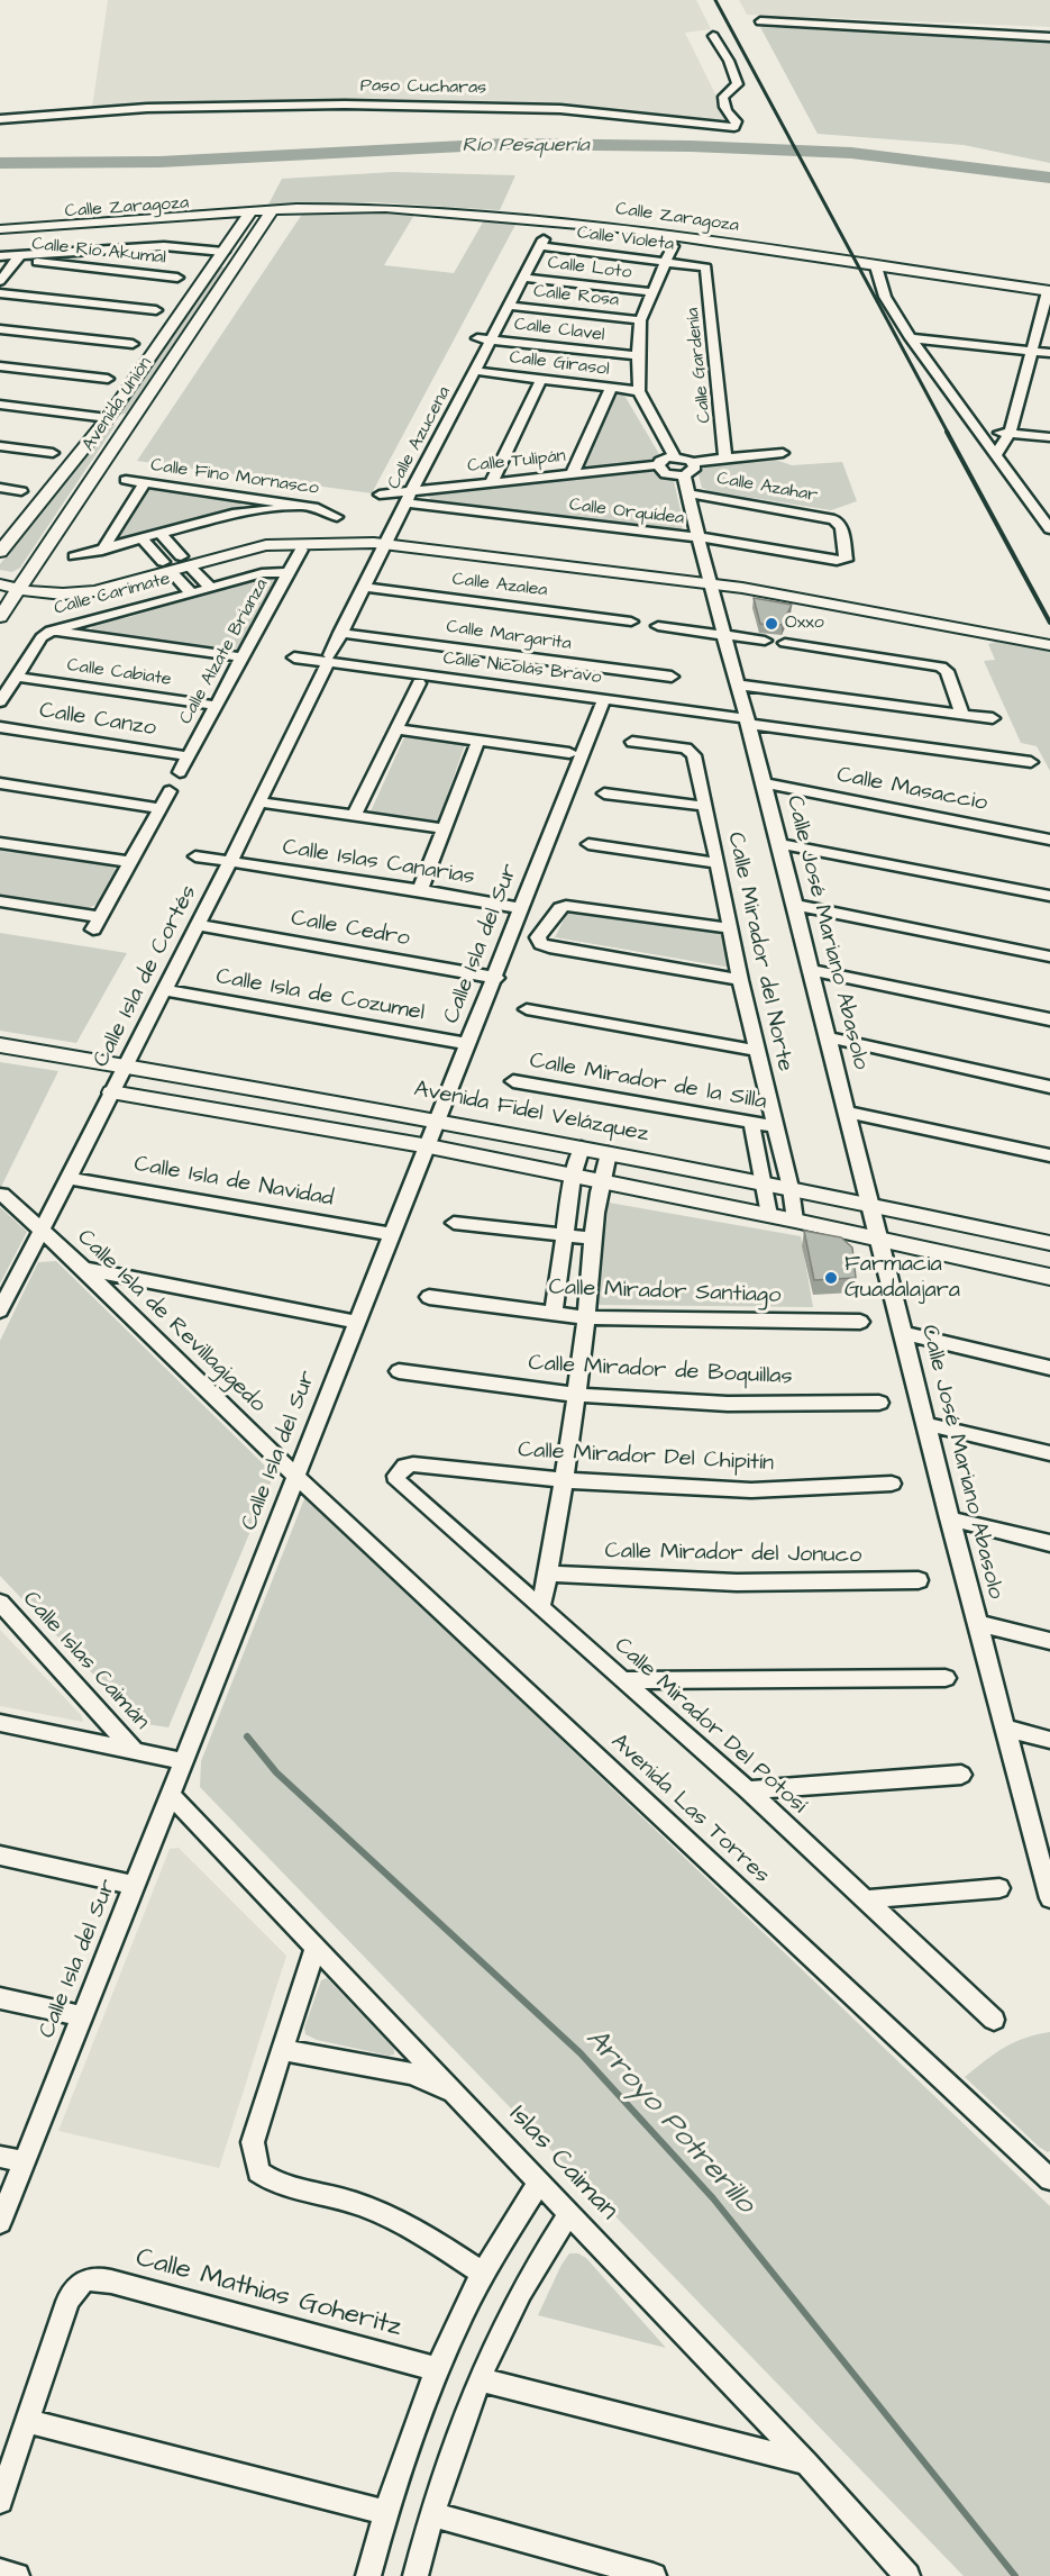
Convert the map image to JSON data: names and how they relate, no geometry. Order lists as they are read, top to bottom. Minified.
{"streets":{"street":["Paso Cucharas","Calle Zaragoza","Calle Violeta","Calle Río Akumal","Calle Loto","Calle Rosa","Calle Clavel","Calle Girasol","Calle Gardenía","Avenida Unión","Calle Azucena","Calle Tulipán","Calle Fino Mornasco","Calle Azahar","Calle Orquídea","Calle Azalea","Calle Carimate","Calle Margarita","Calle Alzate Brianza","Calle Nicolás Bravo","Calle Cabiate","Calle Canzo","Calle Masaccio","Calle Islas Canarias","Calle Cedro","Calle José Mariano Abasolo","Calle Isla del Sur","Calle Mirador del Norte","Calle Isla de Cortés","Calle Isla de Cozumel","Calle Mirador de la Silla","Avenida Fidel Velázquez","Calle Isla de Navidad","Calle Mirador Santiago","Calle Isla de Revillagigedo","Calle Mirador de Boquillas","Calle Mirador Del Chipitín","Calle Mirador del Jonuco","Calle Islas Caimán","Calle Mirador Del Potosí","Avenida Las Torres","Islas Caiman","Calle Mathias Goheritz"]},"crossings":[["Calle Zaragoza","Avenida Unión"],["Calle Violeta","Calle Gardenía"],["Calle Violeta","Calle Azucena"],["Calle Loto","Calle Azucena"],["Calle Rosa","Calle Azucena"],["Calle Clavel","Calle Azucena"],["Calle Girasol","Calle Azucena"],["Calle Azucena","Calle Tulipán"],["Calle Azucena","Calle Orquídea"],["Calle Azucena","Calle Azalea"],["Calle Azucena","Calle Margarita"],["Calle Azucena","Calle Nicolás Bravo"],["Calle Azucena","Calle Isla de Cortés"],["Calle Azahar","Calle Orquídea"],["Calle Azahar","Calle José Mariano Abasolo"],["Calle Orquídea","Calle José Mariano Abasolo"],["Calle Carimate","Calle Alzate Brianza"],["Calle Carimate","Calle Cabiate"],["Calle Alzate Brianza","Calle Cabiate"],["Calle Alzate Brianza","Calle Canzo"],["Calle Nicolás Bravo","Calle José Mariano Abasolo"],["Calle Nicolás Bravo","Calle Isla del Sur"],["Calle Nicolás Bravo","Calle Isla de Cortés"],["Calle Masaccio","Calle José Mariano Abasolo"],["Calle Islas Canarias","Calle Isla del Sur"],["Calle Islas Canarias","Calle Isla de Cortés"],["Calle Cedro","Calle Isla del Sur"],["Calle Cedro","Calle Isla de Cortés"],["Calle José Mariano Abasolo","Avenida Fidel Velázquez"],["Calle Isla del Sur","Calle Isla de Cozumel"],["Calle Isla del Sur","Avenida Fidel Velázquez"],["Calle Isla del Sur","Calle Isla de Navidad"],["Calle Isla del Sur","Calle Isla de Revillagigedo"],["Calle Isla del Sur","Avenida Las Torres"],["Calle Isla del Sur","Islas Caiman"],["Calle Mirador del Norte","Calle Mirador de la Silla"],["Calle Mirador del Norte","Avenida Fidel Velázquez"],["Calle Isla de Cortés","Calle Isla de Cozumel"],["Calle Isla de Cortés","Avenida Fidel Velázquez"],["Calle Isla de Cortés","Calle Isla de Navidad"],["Calle Isla de Cortés","Calle Isla de Revillagigedo"],["Calle Isla de Revillagigedo","Avenida Las Torres"],["Calle Mirador Del Chipitín","Calle Mirador Del Potosí"]],"water":["Río Pesquería","Arroyo Potrerillo"],"places":["Oxxo","Farmacia Guadalajara"]}
